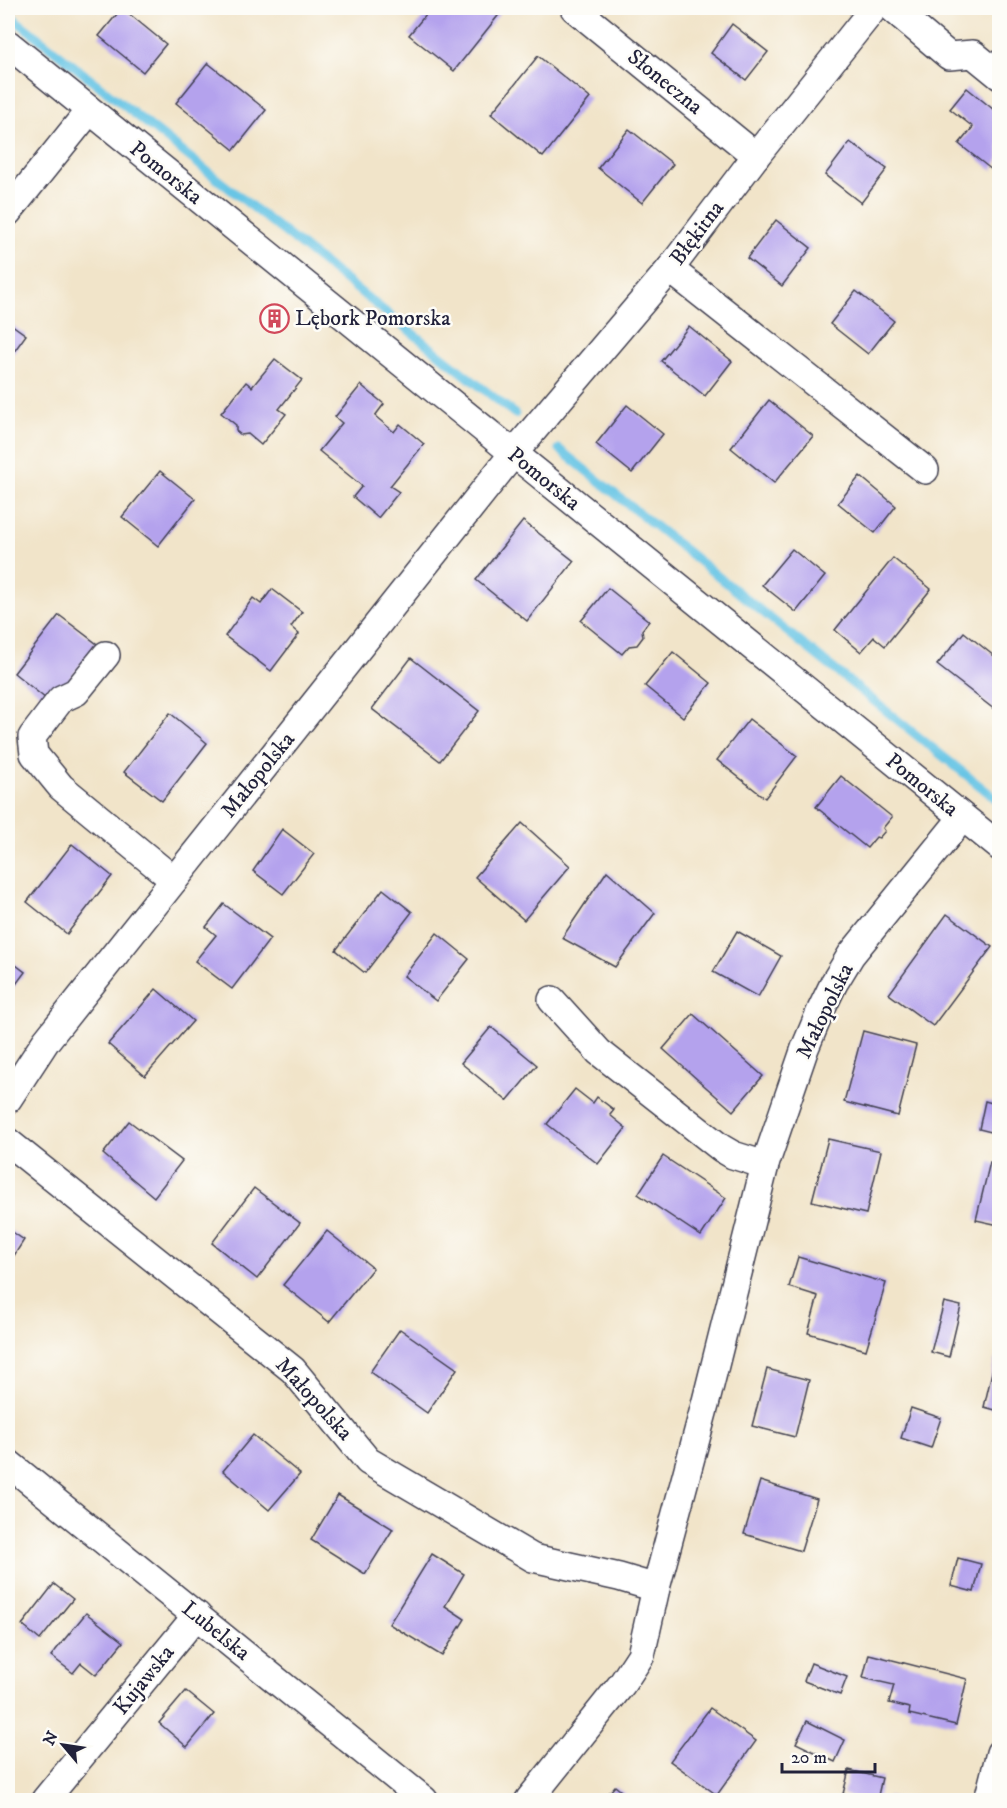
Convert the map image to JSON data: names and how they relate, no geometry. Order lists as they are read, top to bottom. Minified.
{"streets":{"street":["Słoneczna","Pomorska","Błękitna","Małopolska","Lubelska","Kujawska"]},"crossings":[["Słoneczna","Błękitna"],["Pomorska","Błękitna"],["Pomorska","Małopolska"],["Błękitna","Małopolska"],["Lubelska","Kujawska"]],"places":{"building":["Lębork Pomorska"]},"scale_bar":"20 m","north":"top left"}
